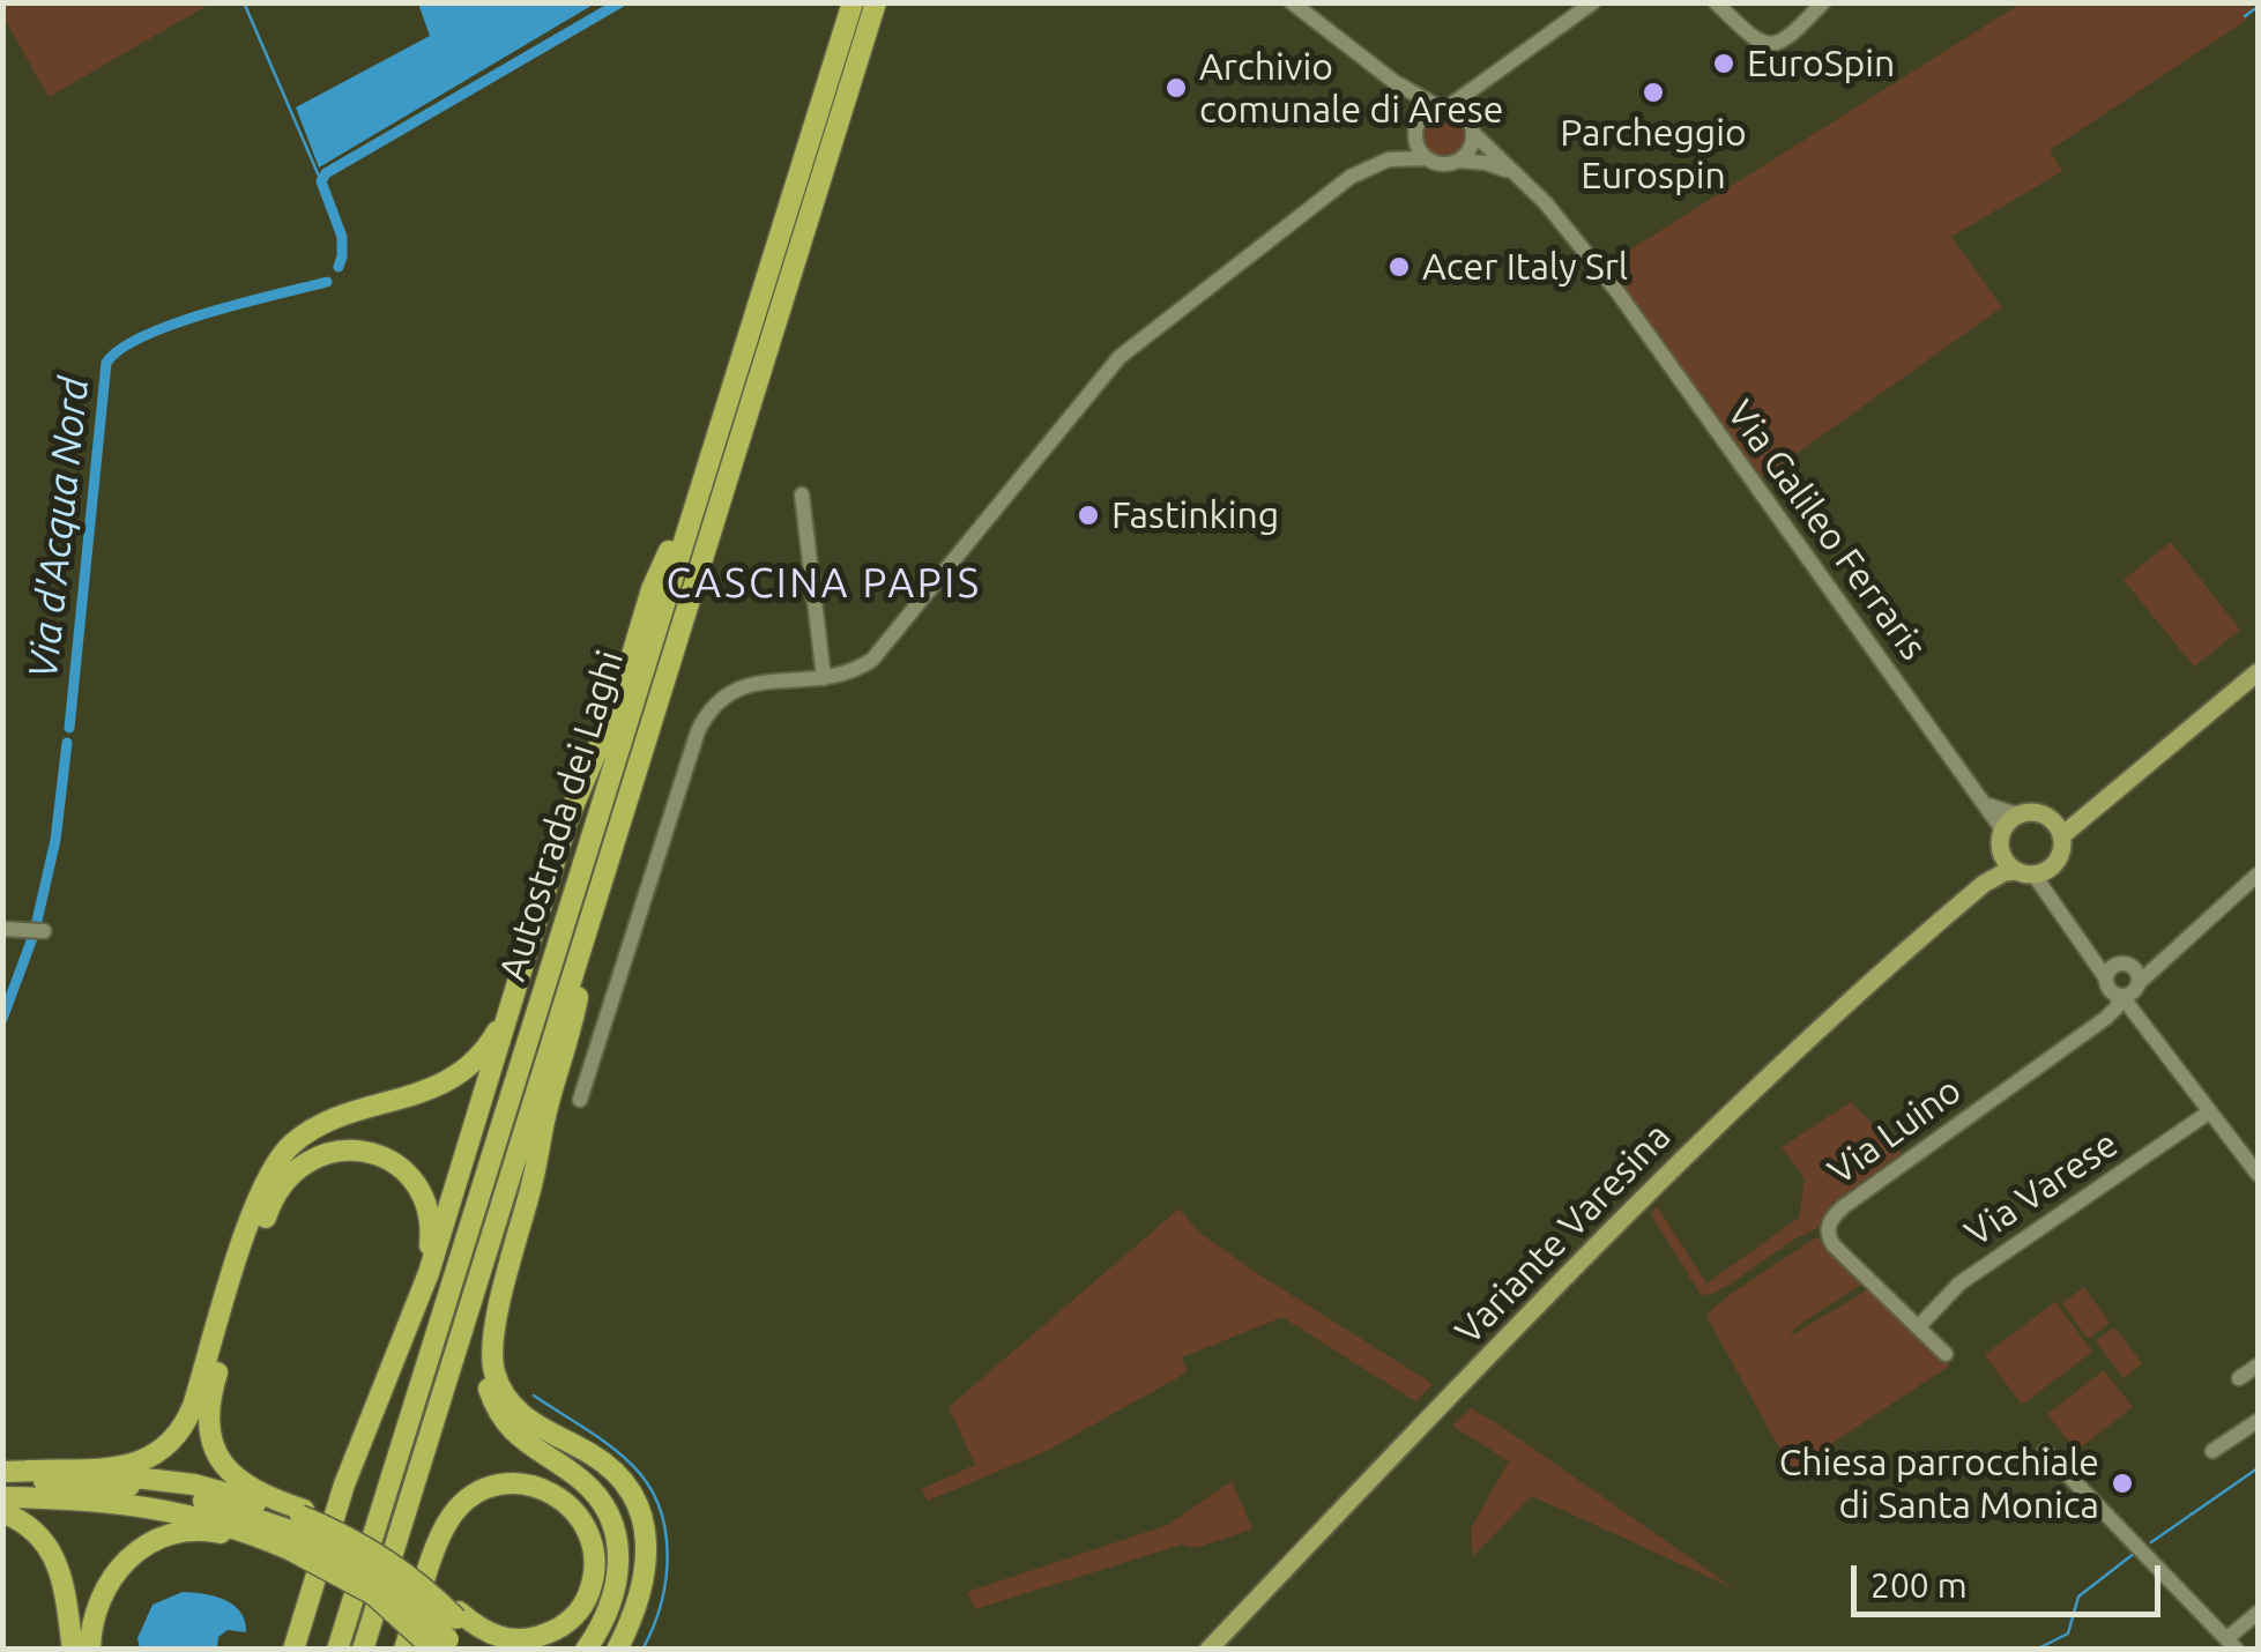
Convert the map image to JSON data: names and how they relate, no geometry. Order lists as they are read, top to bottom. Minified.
{"streets":{"highway":["Autostrada dei Laghi"],"main road":["Variante Varesina"],"street":["Via Galileo Ferraris","Via Luino","Via Varese"]},"crossings":[["Via Galileo Ferraris","Variante Varesina"],["Via Luino","Via Varese"]],"districts":["CASCINA PAPIS"],"water":["Via d'Acqua Nord"],"places":["EuroSpin","Archivio comunale di Arese","Parcheggio Eurospin","Acer Italy Srl","Fastinking","Chiesa parrocchiale di Santa Monica"],"scale_bar":"200 m"}
